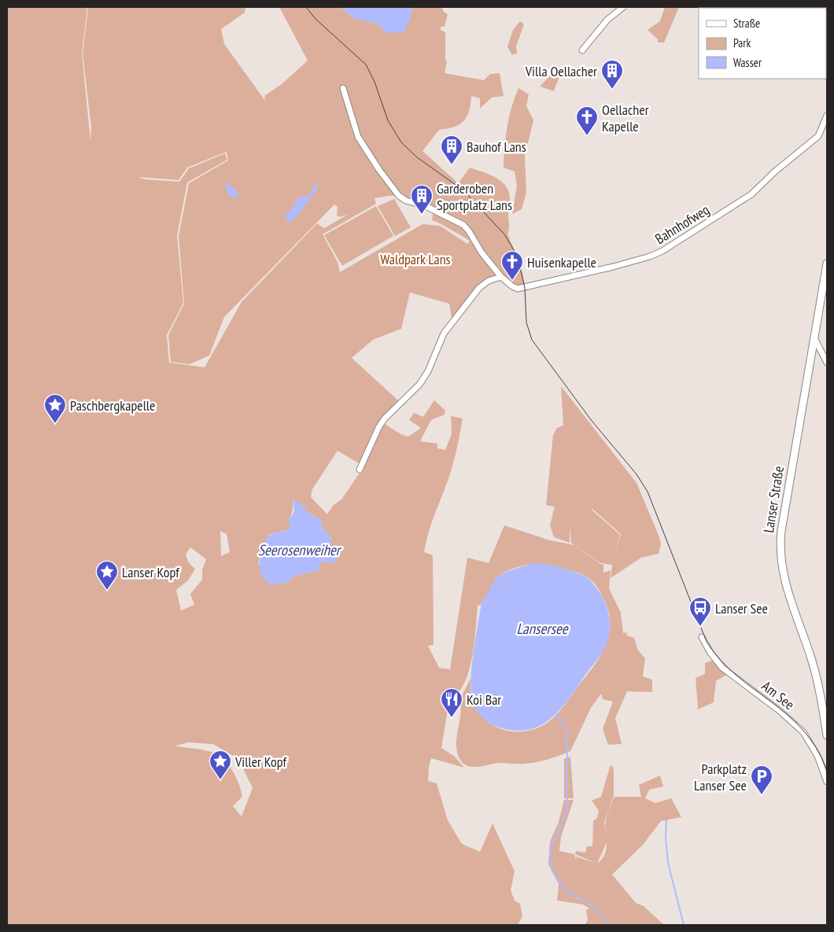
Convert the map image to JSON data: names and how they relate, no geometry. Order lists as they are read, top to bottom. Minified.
{"streets":{"main road":["Lanser Straße"],"street":["Bahnhofweg","Am See"]},"water":["Seerosenweiher","Lansersee"],"parks":["Waldpark Lans"],"places":{"building":["Villa Oellacher","Bauhof Lans","Garderoben Sportplatz Lans"],"church":["Oellacher Kapelle","Huisenkapelle"],"place":["Paschbergkapelle","Lanser Kopf","Viller Kopf"],"bus stop":["Lanser See"],"restaurant":["Koi Bar"],"parking":["Parkplatz Lanser See"]},"legend":["Straße","Park","Wasser"]}
